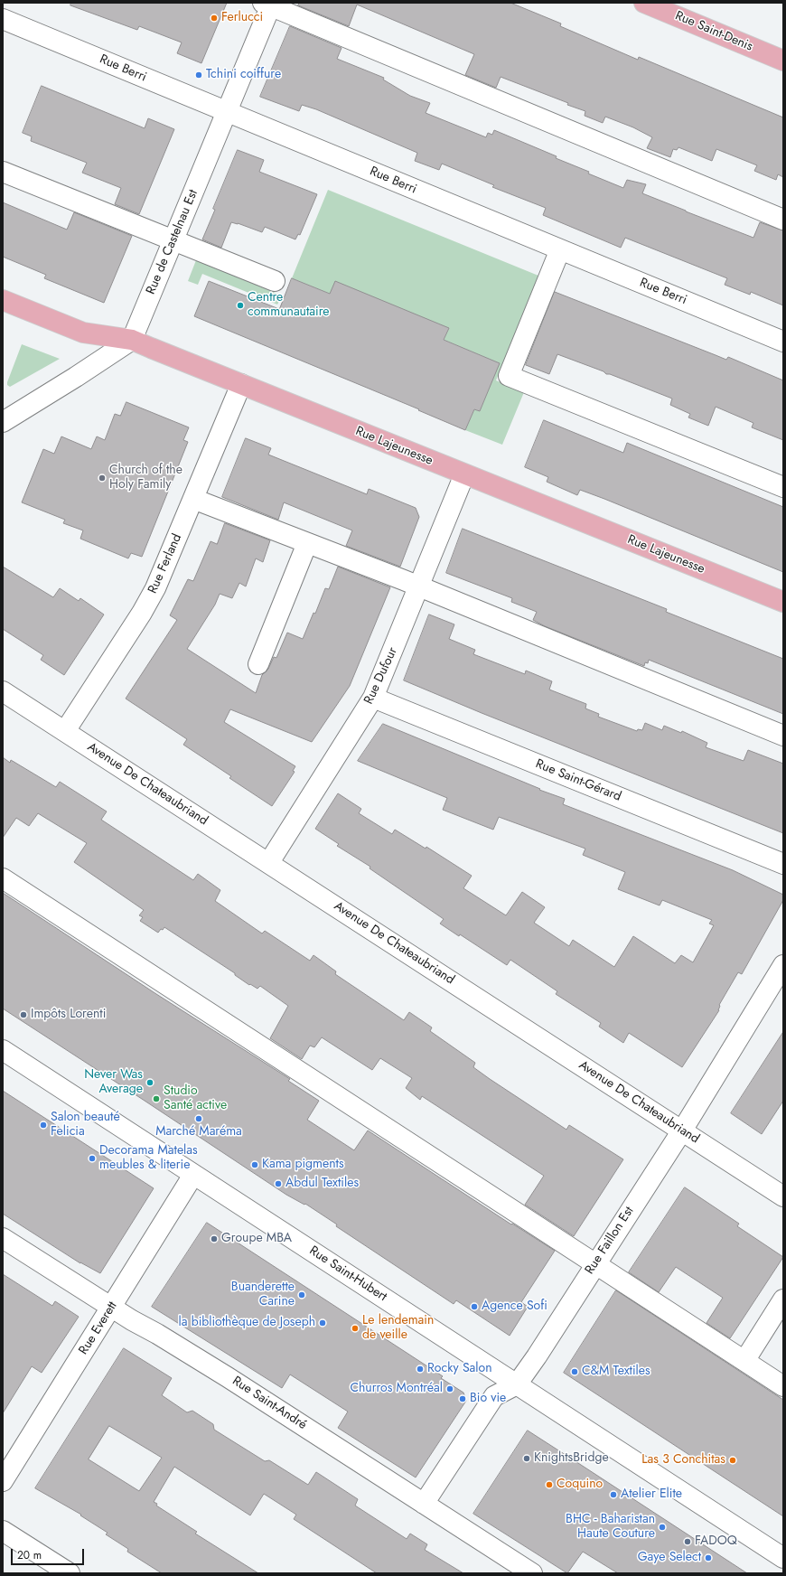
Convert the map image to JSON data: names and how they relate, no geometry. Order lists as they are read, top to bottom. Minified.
{"streets":{"main road":["Rue Saint-Denis","Rue Lajeunesse"],"street":["Rue Berri","Rue de Castelnau Est","Rue Ferland","Rue Dufour","Rue Saint-Gérard","Avenue De Chateaubriand","Rue Faillon Est","Rue Saint-Hubert","Rue Everett","Rue Saint-André"]},"crossings":[["Rue Berri","Rue de Castelnau Est"],["Rue de Castelnau Est","Rue Lajeunesse"],["Rue Lajeunesse","Rue Ferland"],["Rue Lajeunesse","Rue Dufour"],["Rue Ferland","Avenue De Chateaubriand"],["Rue Dufour","Rue Saint-Gérard"],["Rue Dufour","Avenue De Chateaubriand"],["Avenue De Chateaubriand","Rue Faillon Est"],["Rue Faillon Est","Rue Saint-Hubert"],["Rue Faillon Est","Rue Saint-André"],["Rue Saint-Hubert","Rue Everett"],["Rue Everett","Rue Saint-André"]],"places":["Ferlucci","Tchini coiffure","Centre communautaire","Church of the Holy Family","Impôts Lorenti","Never Was Average","Studio Santé active","Marché Maréma","Salon beauté Felicia","Decorama Matelas meubles & literie","Kama pigments","Abdul Textiles","Groupe MBA","Buanderette Carine","Agence Sofi","la bibliothèque de Joseph","Le lendemain de veille","Rocky Salon","C&M Textiles","Churros Montréal","Bio vie","KnightsBridge","Las 3 Conchitas","Coquino","Atelier Elite","BHC - Baharistan Haute Couture","FADOQ","Gaye Select"],"scale_bar":"20 m"}
